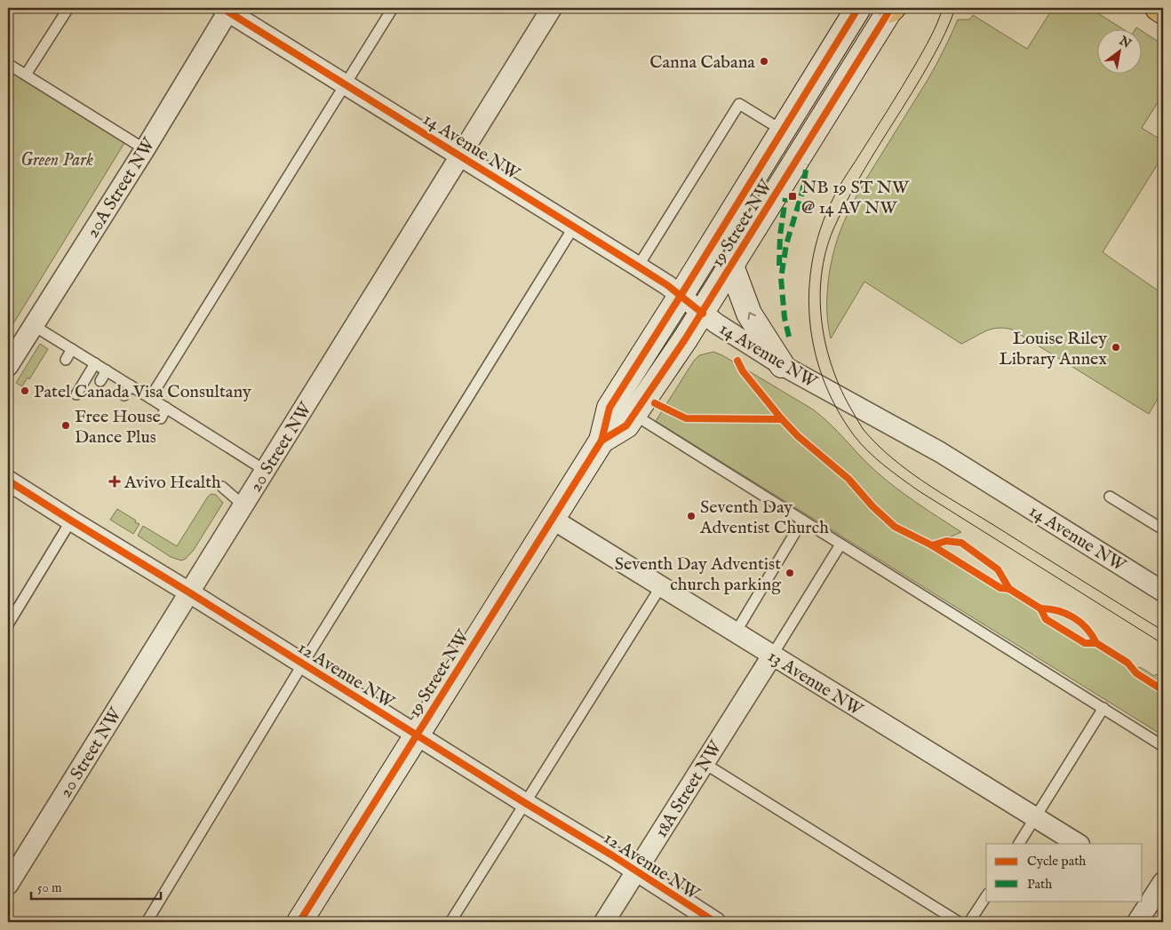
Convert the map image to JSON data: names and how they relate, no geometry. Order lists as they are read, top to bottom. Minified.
{"streets":{"street":["14 Avenue NW","20A Street NW","19 Street NW","20 Street NW","12 Avenue NW","13 Avenue NW","18A Street NW"]},"crossings":[["14 Avenue NW","20A Street NW"],["14 Avenue NW","19 Street NW"],["14 Avenue NW","20 Street NW"],["19 Street NW","12 Avenue NW"],["19 Street NW","13 Avenue NW"],["20 Street NW","12 Avenue NW"],["12 Avenue NW","18A Street NW"],["13 Avenue NW","18A Street NW"]],"parks":["Green Park"],"places":{"other":["Canna Cabana","Louise Riley Library Annex","Patel Canada Visa Consultany","Free House Dance Plus","Seventh Day Adventist Church","Seventh Day Adventist church parking"],"transit":["NB 19 ST NW @ 14 AV NW"],"health":["Avivo Health"]},"legend":["Cycle path","Path"],"scale_bar":"50 m","north":"top right"}
